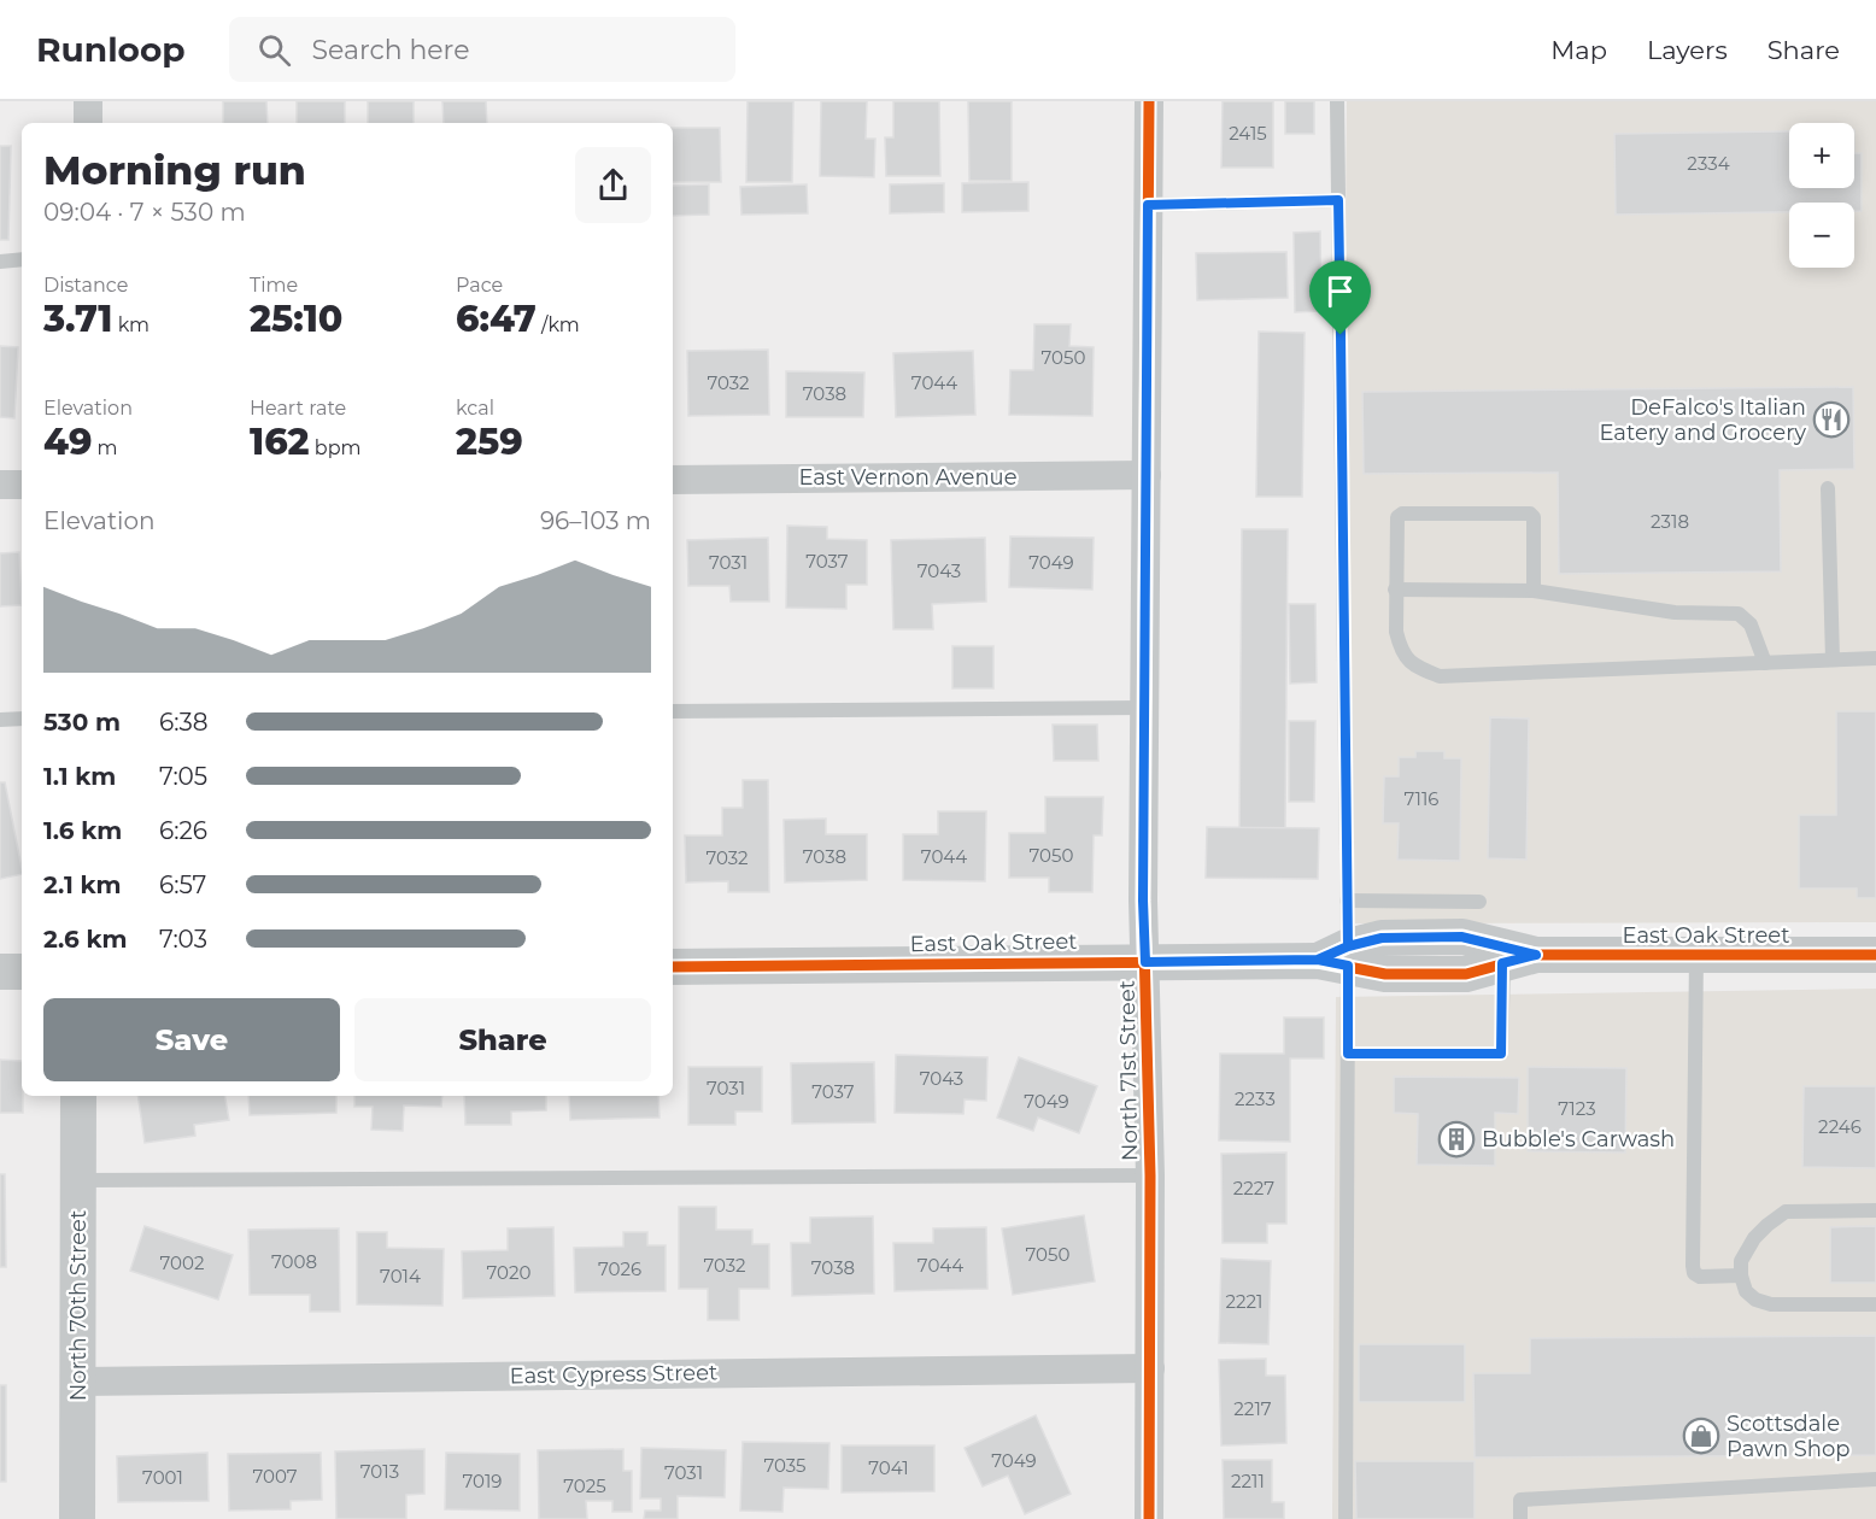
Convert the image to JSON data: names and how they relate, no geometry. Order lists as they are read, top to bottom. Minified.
{"streets":{"street":["East Vernon Avenue","East Oak Street","North 71st Street","North 70th Street","East Cypress Street"]},"crossings":[["East Vernon Avenue","North 71st Street"],["East Oak Street","North 71st Street"],["North 71st Street","East Cypress Street"],["North 70th Street","East Cypress Street"]],"places":{"restaurant":["DeFalco's Italian Eatery and Grocery"],"building":["Bubble's Carwash"],"shop":["Scottsdale Pawn Shop"]},"house_numbers":["2415","2334","7050","7032","7044","7038","2318","7037","7031","7049","7043","7116","7050","7038","7044","7032","7043","7031","7037","2233","7049","7123","2246","2227","7050","7008","7002","7032","7044","7038","7026","7020","7014","2221","2217","7049","7035","7041","7013","7031","7007","7001","7019","2211","7025"],"page":{"header":"Runloop","search":"Search here","nav":["Map","Layers","Share"],"map_buttons":["+","−"],"heading":["Morning run","09:04 · 7 × 530 m"],"stats":[["Distance","3.71 km"],["Time","25:10"],["Pace","6:47 /km"],["Elevation","49 m"],["Heart rate","162 bpm"],["kcal","259"]],"chart":["Elevation","96–103 m"],"list":[{"name":"530 m","note":"6:38"},{"name":"1.1 km","note":"7:05"},{"name":"1.6 km","note":"6:26"},{"name":"2.1 km","note":"6:57"},{"name":"2.6 km","note":"7:03"}],"buttons":["Save","Share"]}}
